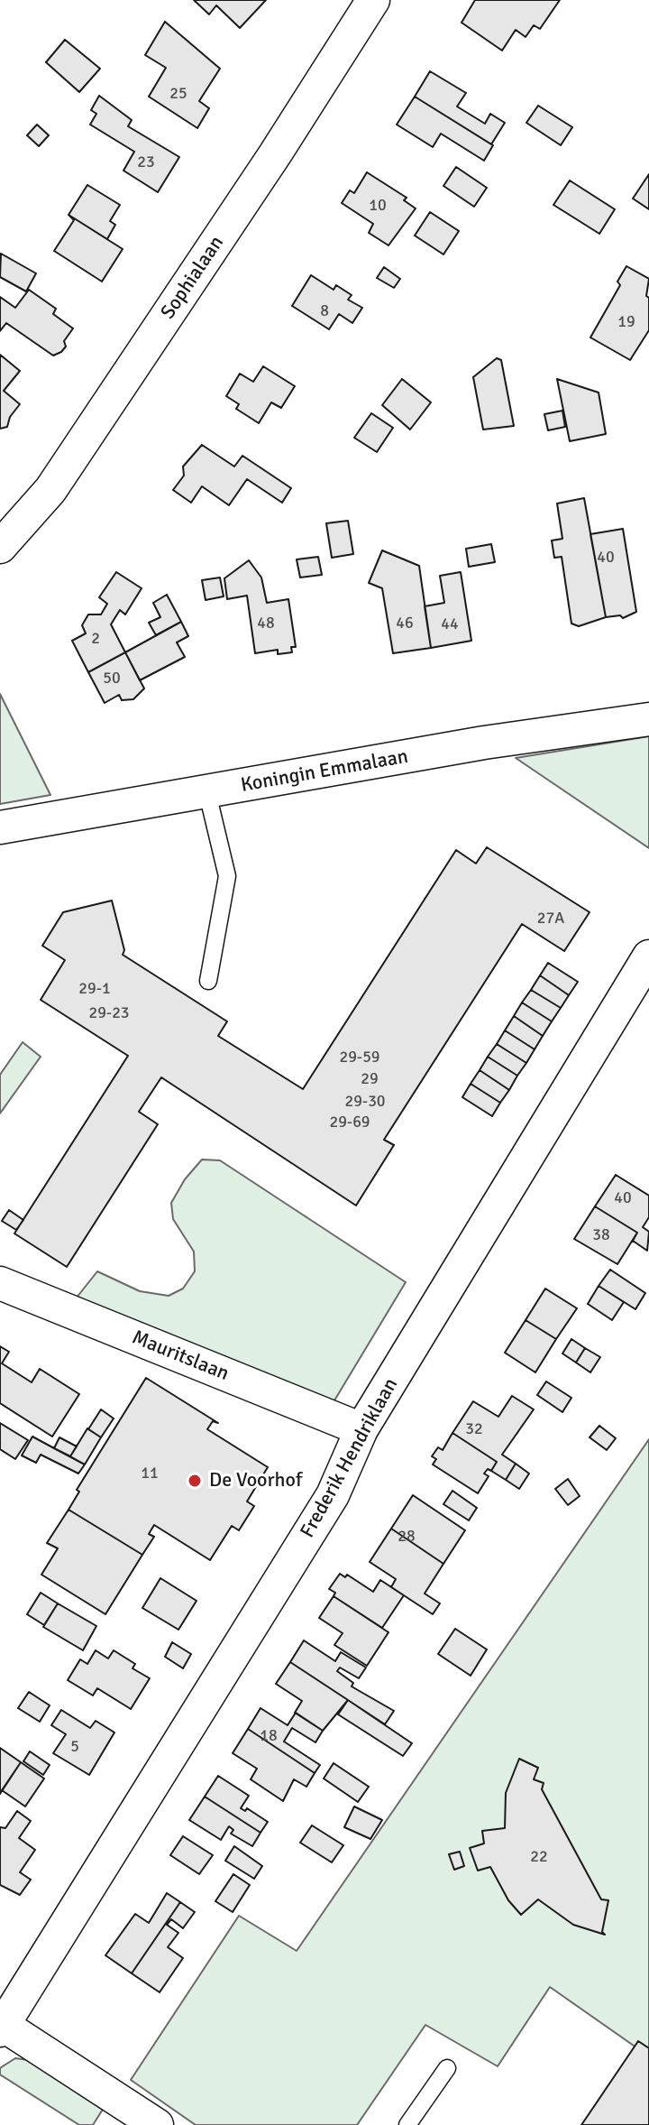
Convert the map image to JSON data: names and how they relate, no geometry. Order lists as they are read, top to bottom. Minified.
{"streets":{"street":["Sophialaan","Koningin Emmalaan","Mauritslaan","Frederik Hendriklaan"]},"crossings":[["Mauritslaan","Frederik Hendriklaan"]],"places":["De Voorhof"],"house_numbers":["25","23","10","8","19","40","48","46","44","2","50","27A","29-1","29-23","29-59","29","29-30","29-69","40","38","32","11","28","18","5","22"]}
